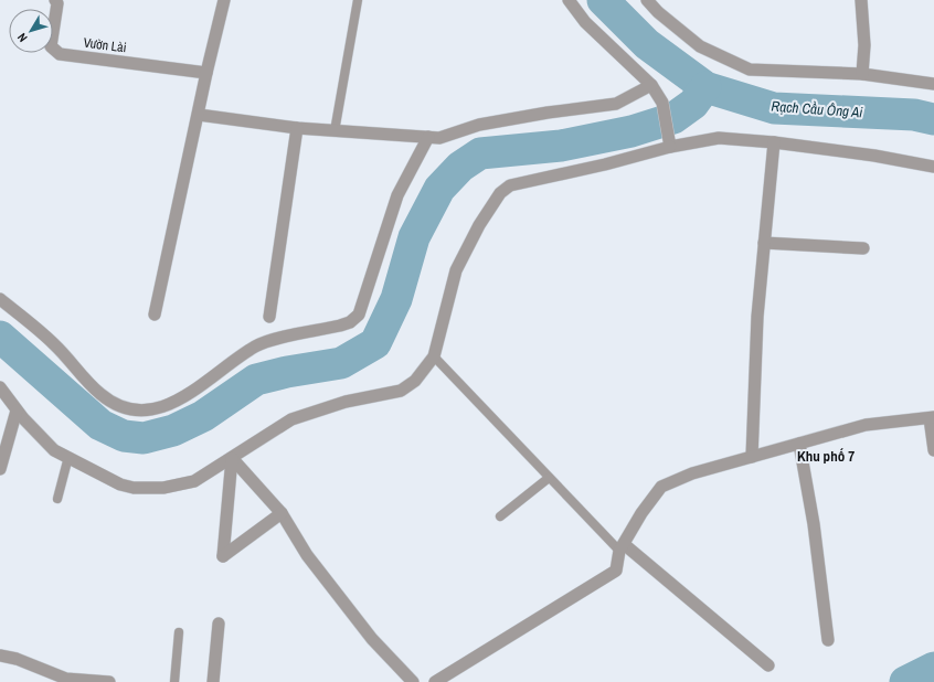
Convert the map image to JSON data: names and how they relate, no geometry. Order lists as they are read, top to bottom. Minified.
{"streets":{"street":["Vườn Lài"]},"districts":["Khu phố 7"],"water":["Rạch Cầu Ông Ai"],"north":"bottom left"}
